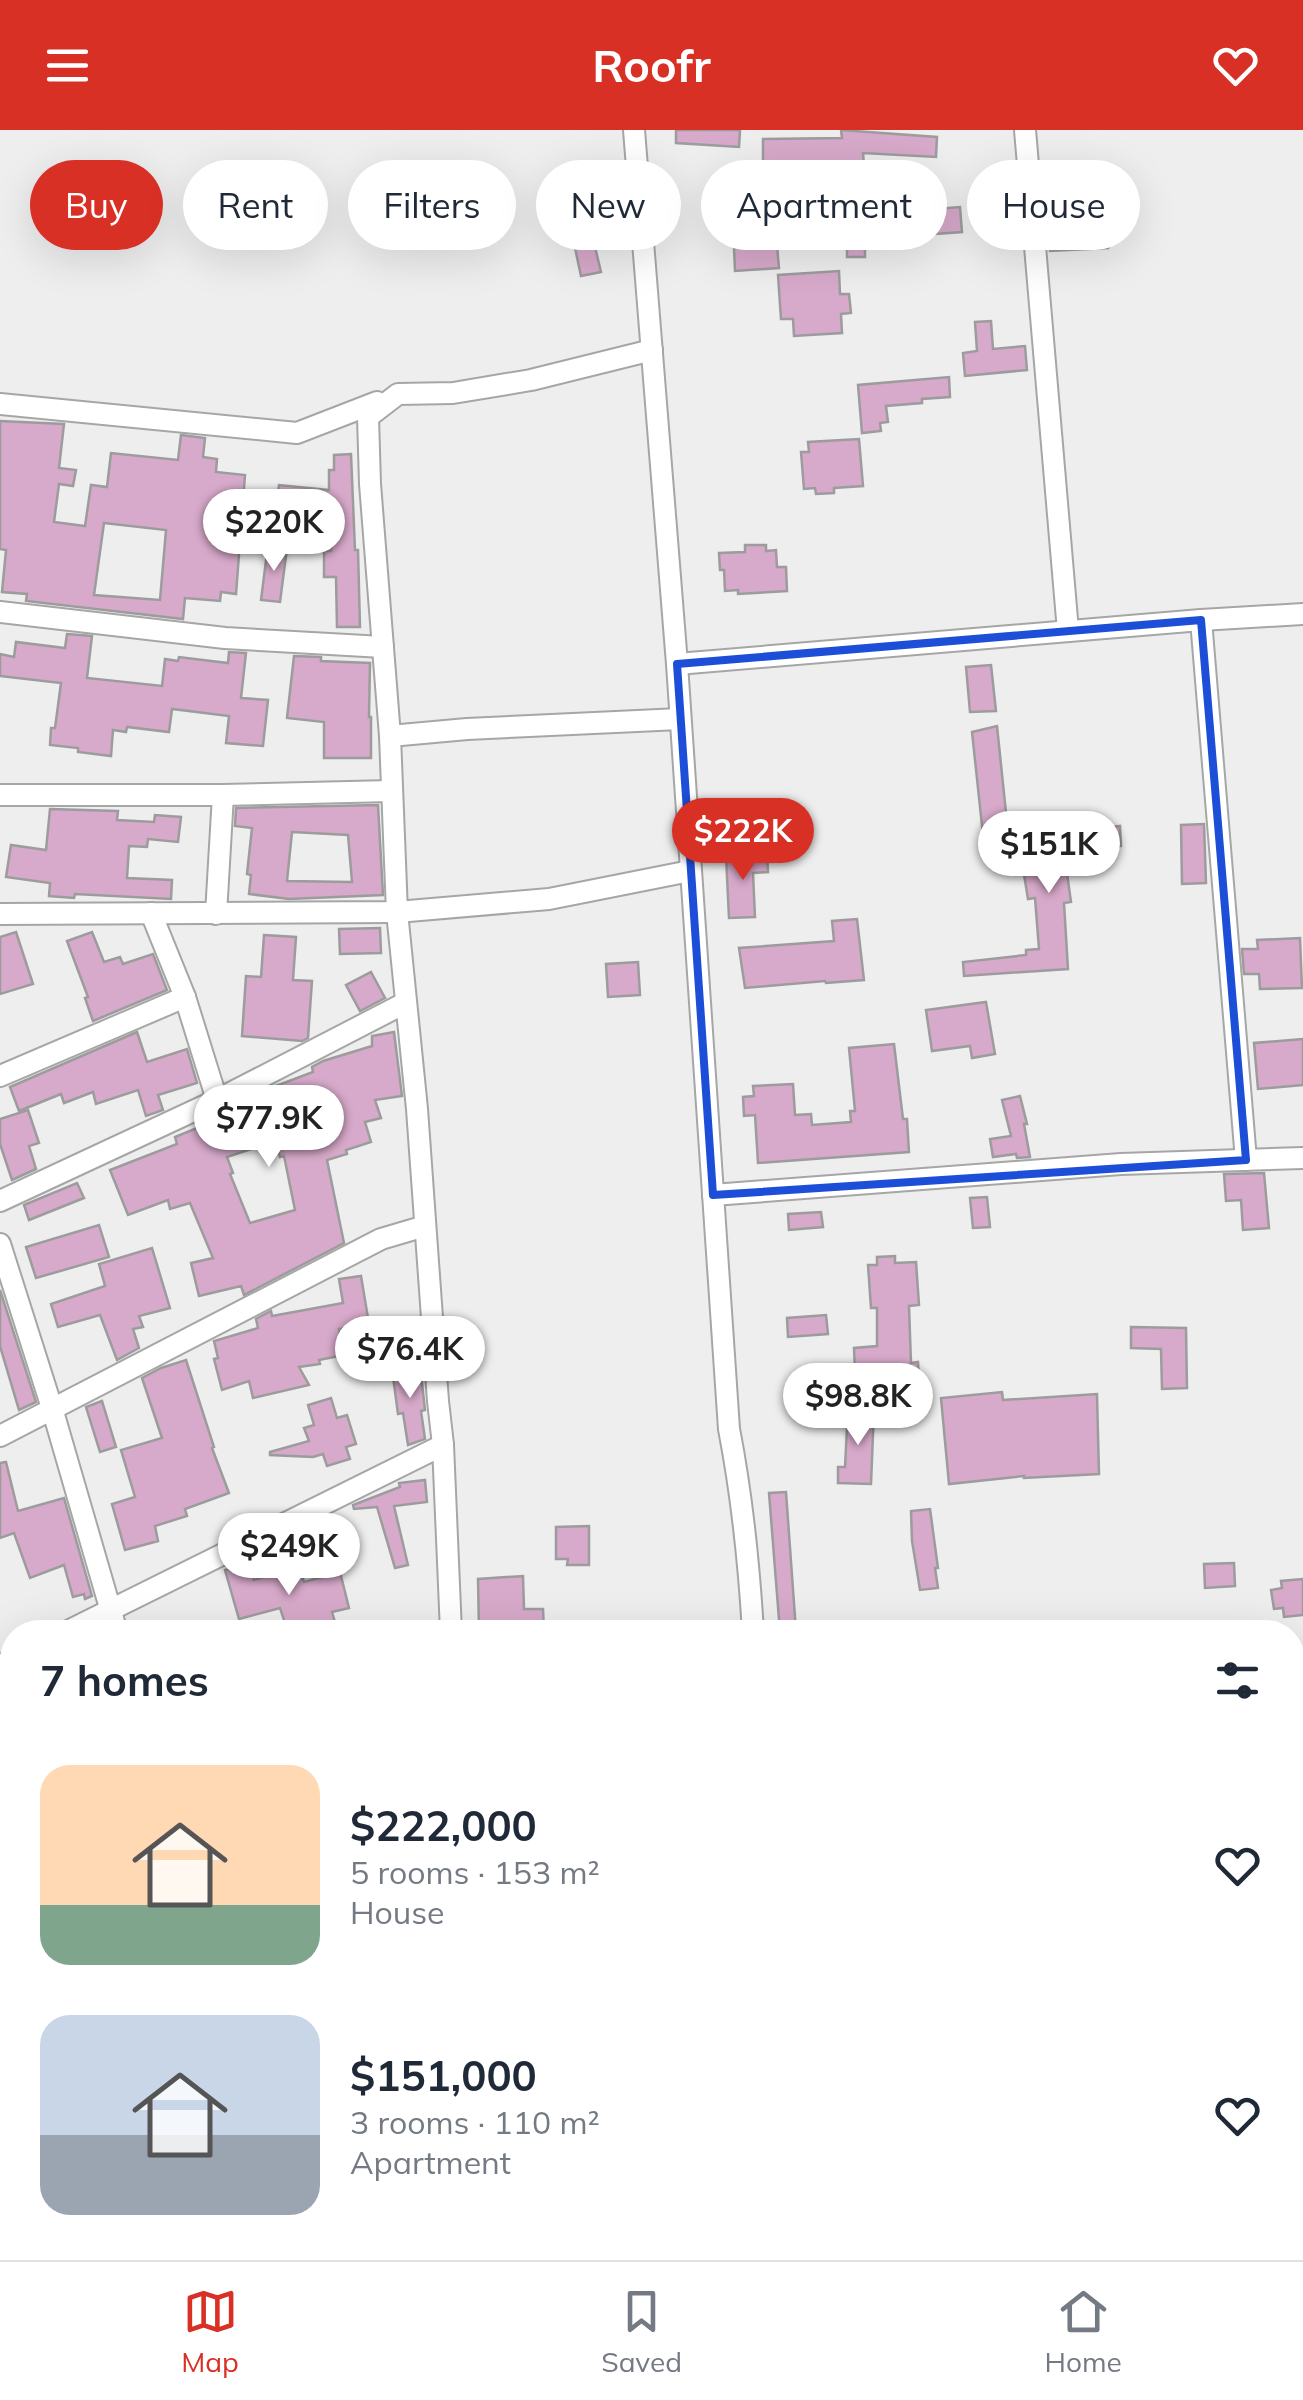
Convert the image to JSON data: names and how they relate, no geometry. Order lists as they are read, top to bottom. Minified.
{"page":{"header":"Roofr","chip":["Buy","Rent","Filters","New","Apartment","House"],"price":["$220K","$222K","$151K","$77.9K","$76.4K","$98.8K","$249K"],"heading":"7 homes","list":[{"name":"$222,000","note":"5 rooms · 153 m² · House"},{"name":"$151,000","note":"3 rooms · 110 m² · Apartment"}],"tabs":["Map","Saved","Home"]}}
